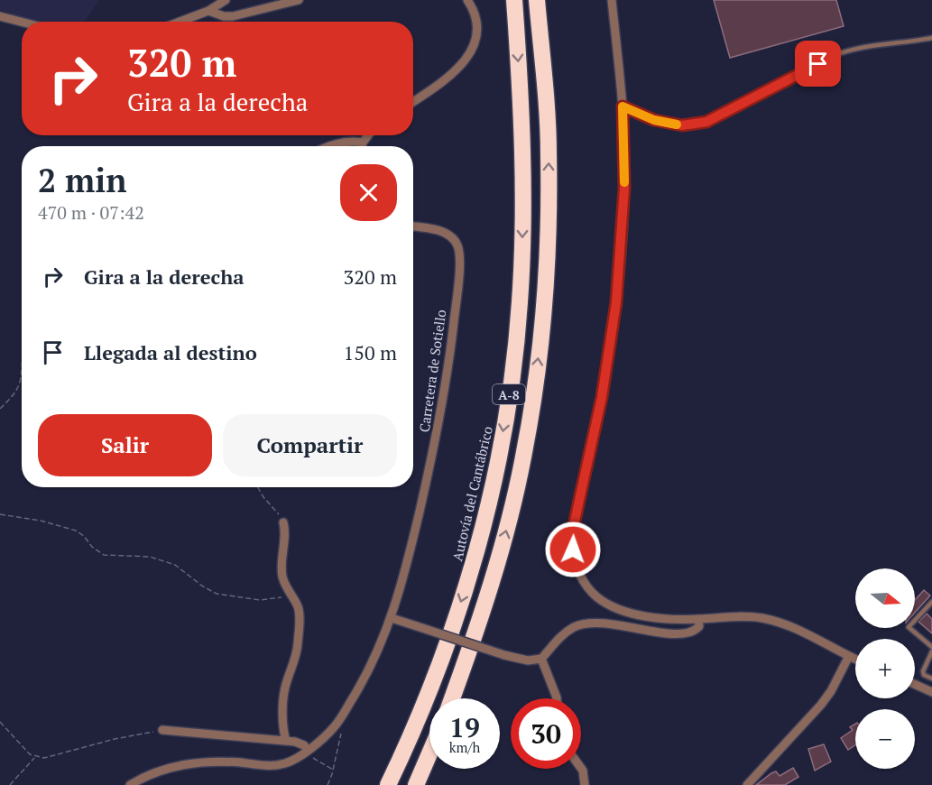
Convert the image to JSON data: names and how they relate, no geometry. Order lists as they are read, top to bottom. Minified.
{"streets":{"highway":["A-8","Autovía del Cantábrico"],"street":["Carretera de Sotiello"]},"north":"right","page":{"turn":["320 m","Gira a la derecha"],"heading":["2 min","470 m · 07:42"],"list":[{"name":"Gira a la derecha","value":"320 m"},{"name":"Llegada al destino","value":"150 m"}],"buttons":["Salir","Compartir"],"map_buttons":["+","−"],"speed":"19 km/h","limit":"30"}}
